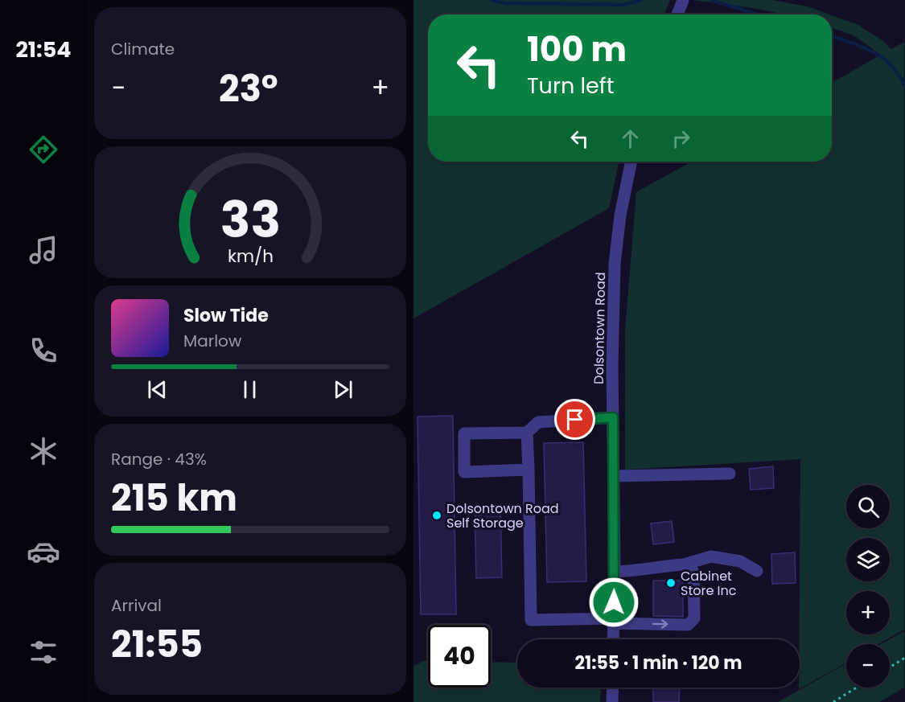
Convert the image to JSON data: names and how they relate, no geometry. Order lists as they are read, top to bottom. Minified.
{"streets":{"street":["Dolsontown Road"]},"places":["Dolsontown Road Self Storage","Cabinet Store Inc"],"page":{"tabs":"21:54","tile":["Climate",["Range · 43%","215 km"],["Arrival","21:55"]],"turn":["100 m","Turn left"],"heat":["−","23°","+"],"song":["Slow Tide","Marlow"],"map_buttons":["+","−"],"limit":"40","trip":"21:55 · 1 min · 120 m","gauge":["33","km/h"]}}
